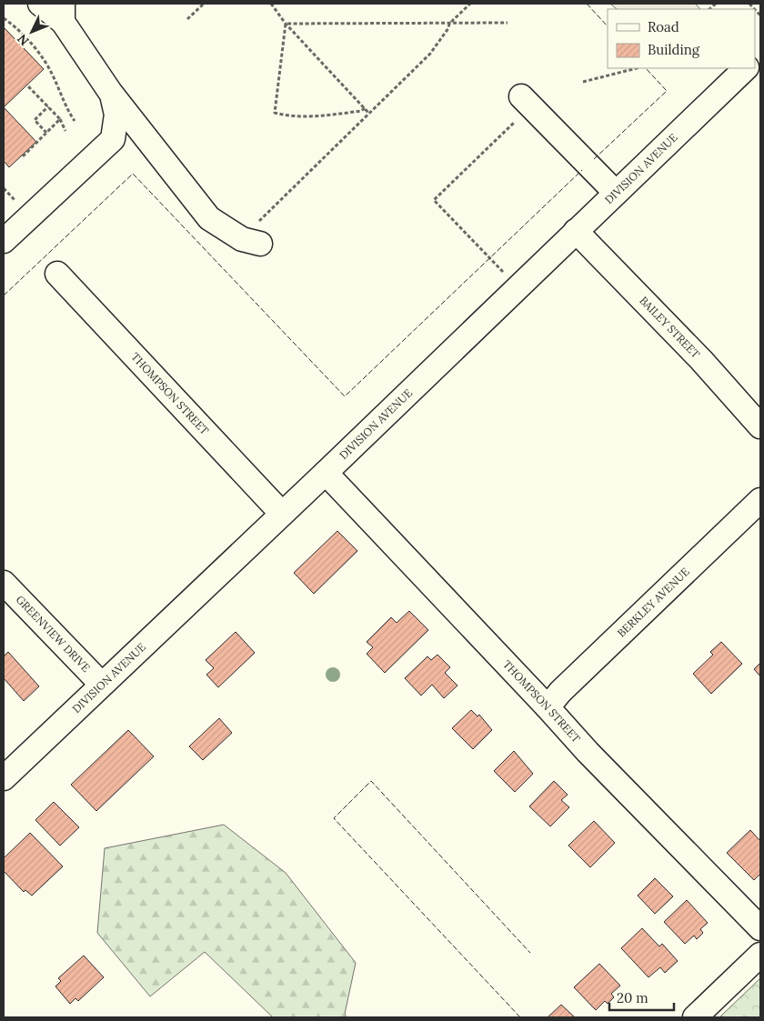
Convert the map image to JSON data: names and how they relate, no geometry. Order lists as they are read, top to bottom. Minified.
{"streets":{"street":["DIVISION AVENUE","BAILEY STREET","THOMPSON STREET","BERKLEY AVENUE","GREENVIEW DRIVE"]},"crossings":[["DIVISION AVENUE","BAILEY STREET"],["DIVISION AVENUE","THOMPSON STREET"],["DIVISION AVENUE","GREENVIEW DRIVE"],["THOMPSON STREET","BERKLEY AVENUE"]],"legend":["Road","Building"],"scale_bar":"20 m","north":"bottom left"}
